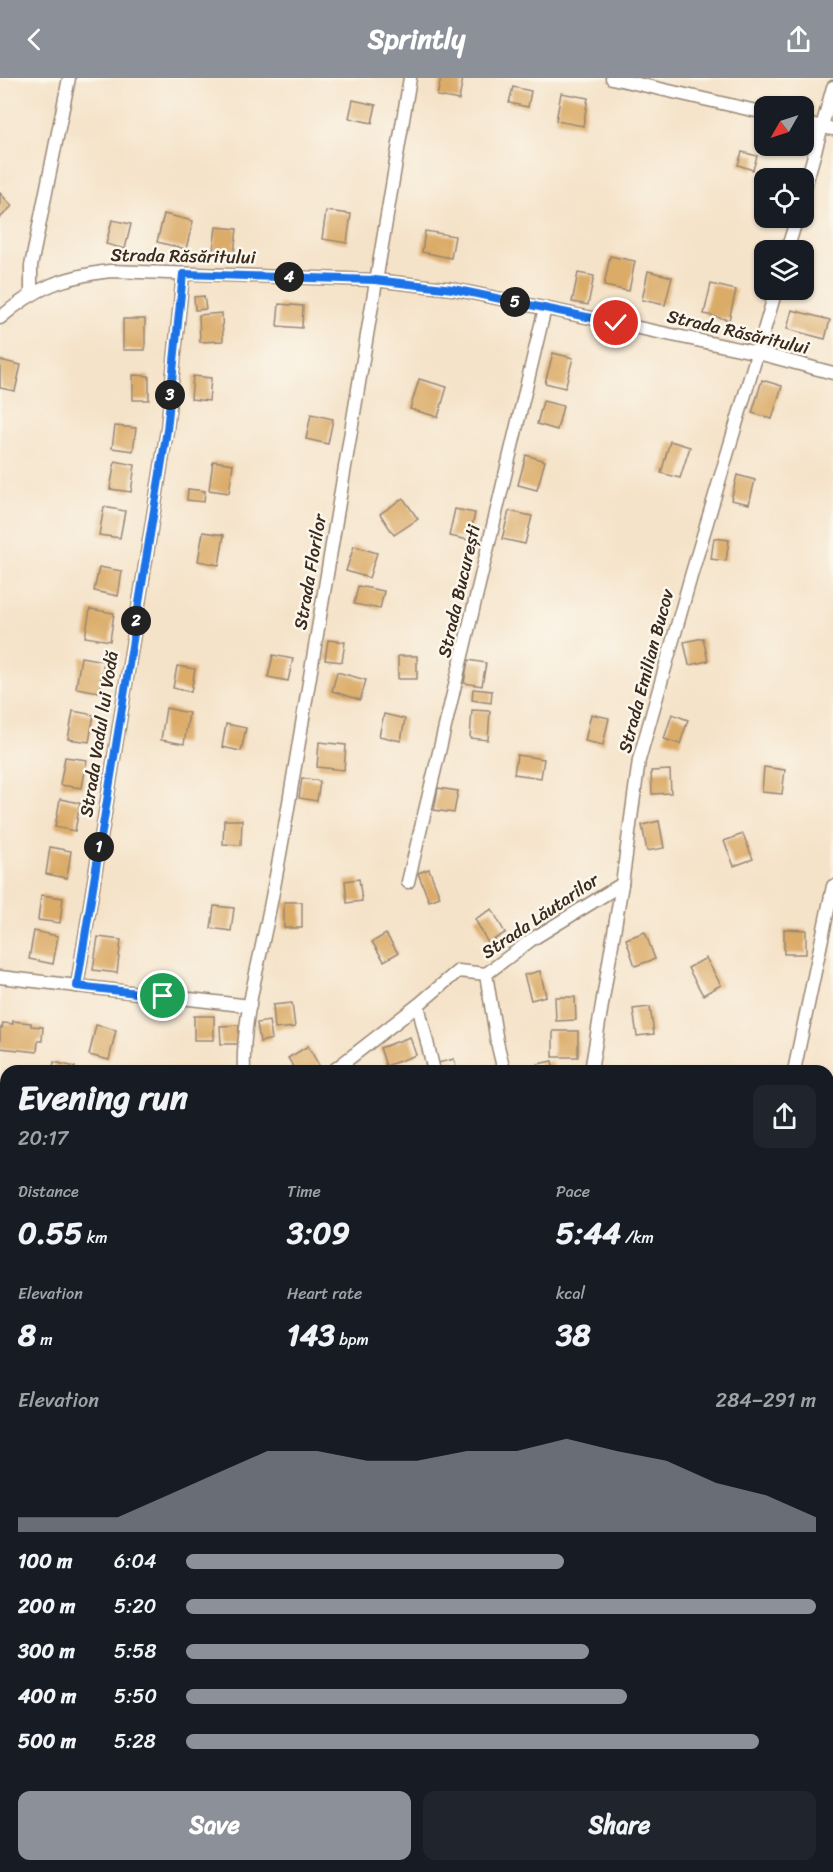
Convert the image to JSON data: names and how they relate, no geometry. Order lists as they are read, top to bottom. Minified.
{"streets":{"street":["Strada Răsăritului","Strada Florilor","Strada București","Strada Emilian Bucov","Strada Vadul lui Vodă","Strada Lăutarilor"]},"crossings":[["Strada Răsăritului","Strada Florilor"],["Strada Răsăritului","Strada București"],["Strada Răsăritului","Strada Emilian Bucov"],["Strada Răsăritului","Strada Vadul lui Vodă"],["Strada Emilian Bucov","Strada Lăutarilor"]],"north":"bottom left","page":{"header":"Sprintly","pins":["4","5","3","2","1"],"heading":["Evening run","20:17"],"stats":[["Distance","0.55 km"],["Time","3:09"],["Pace","5:44 /km"],["Elevation","8 m"],["Heart rate","143 bpm"],["kcal","38"]],"chart":["Elevation","284–291 m"],"list":[{"name":"100 m","note":"6:04"},{"name":"200 m","note":"5:20"},{"name":"300 m","note":"5:58"},{"name":"400 m","note":"5:50"},{"name":"500 m","note":"5:28"}],"buttons":["Save","Share"]}}
